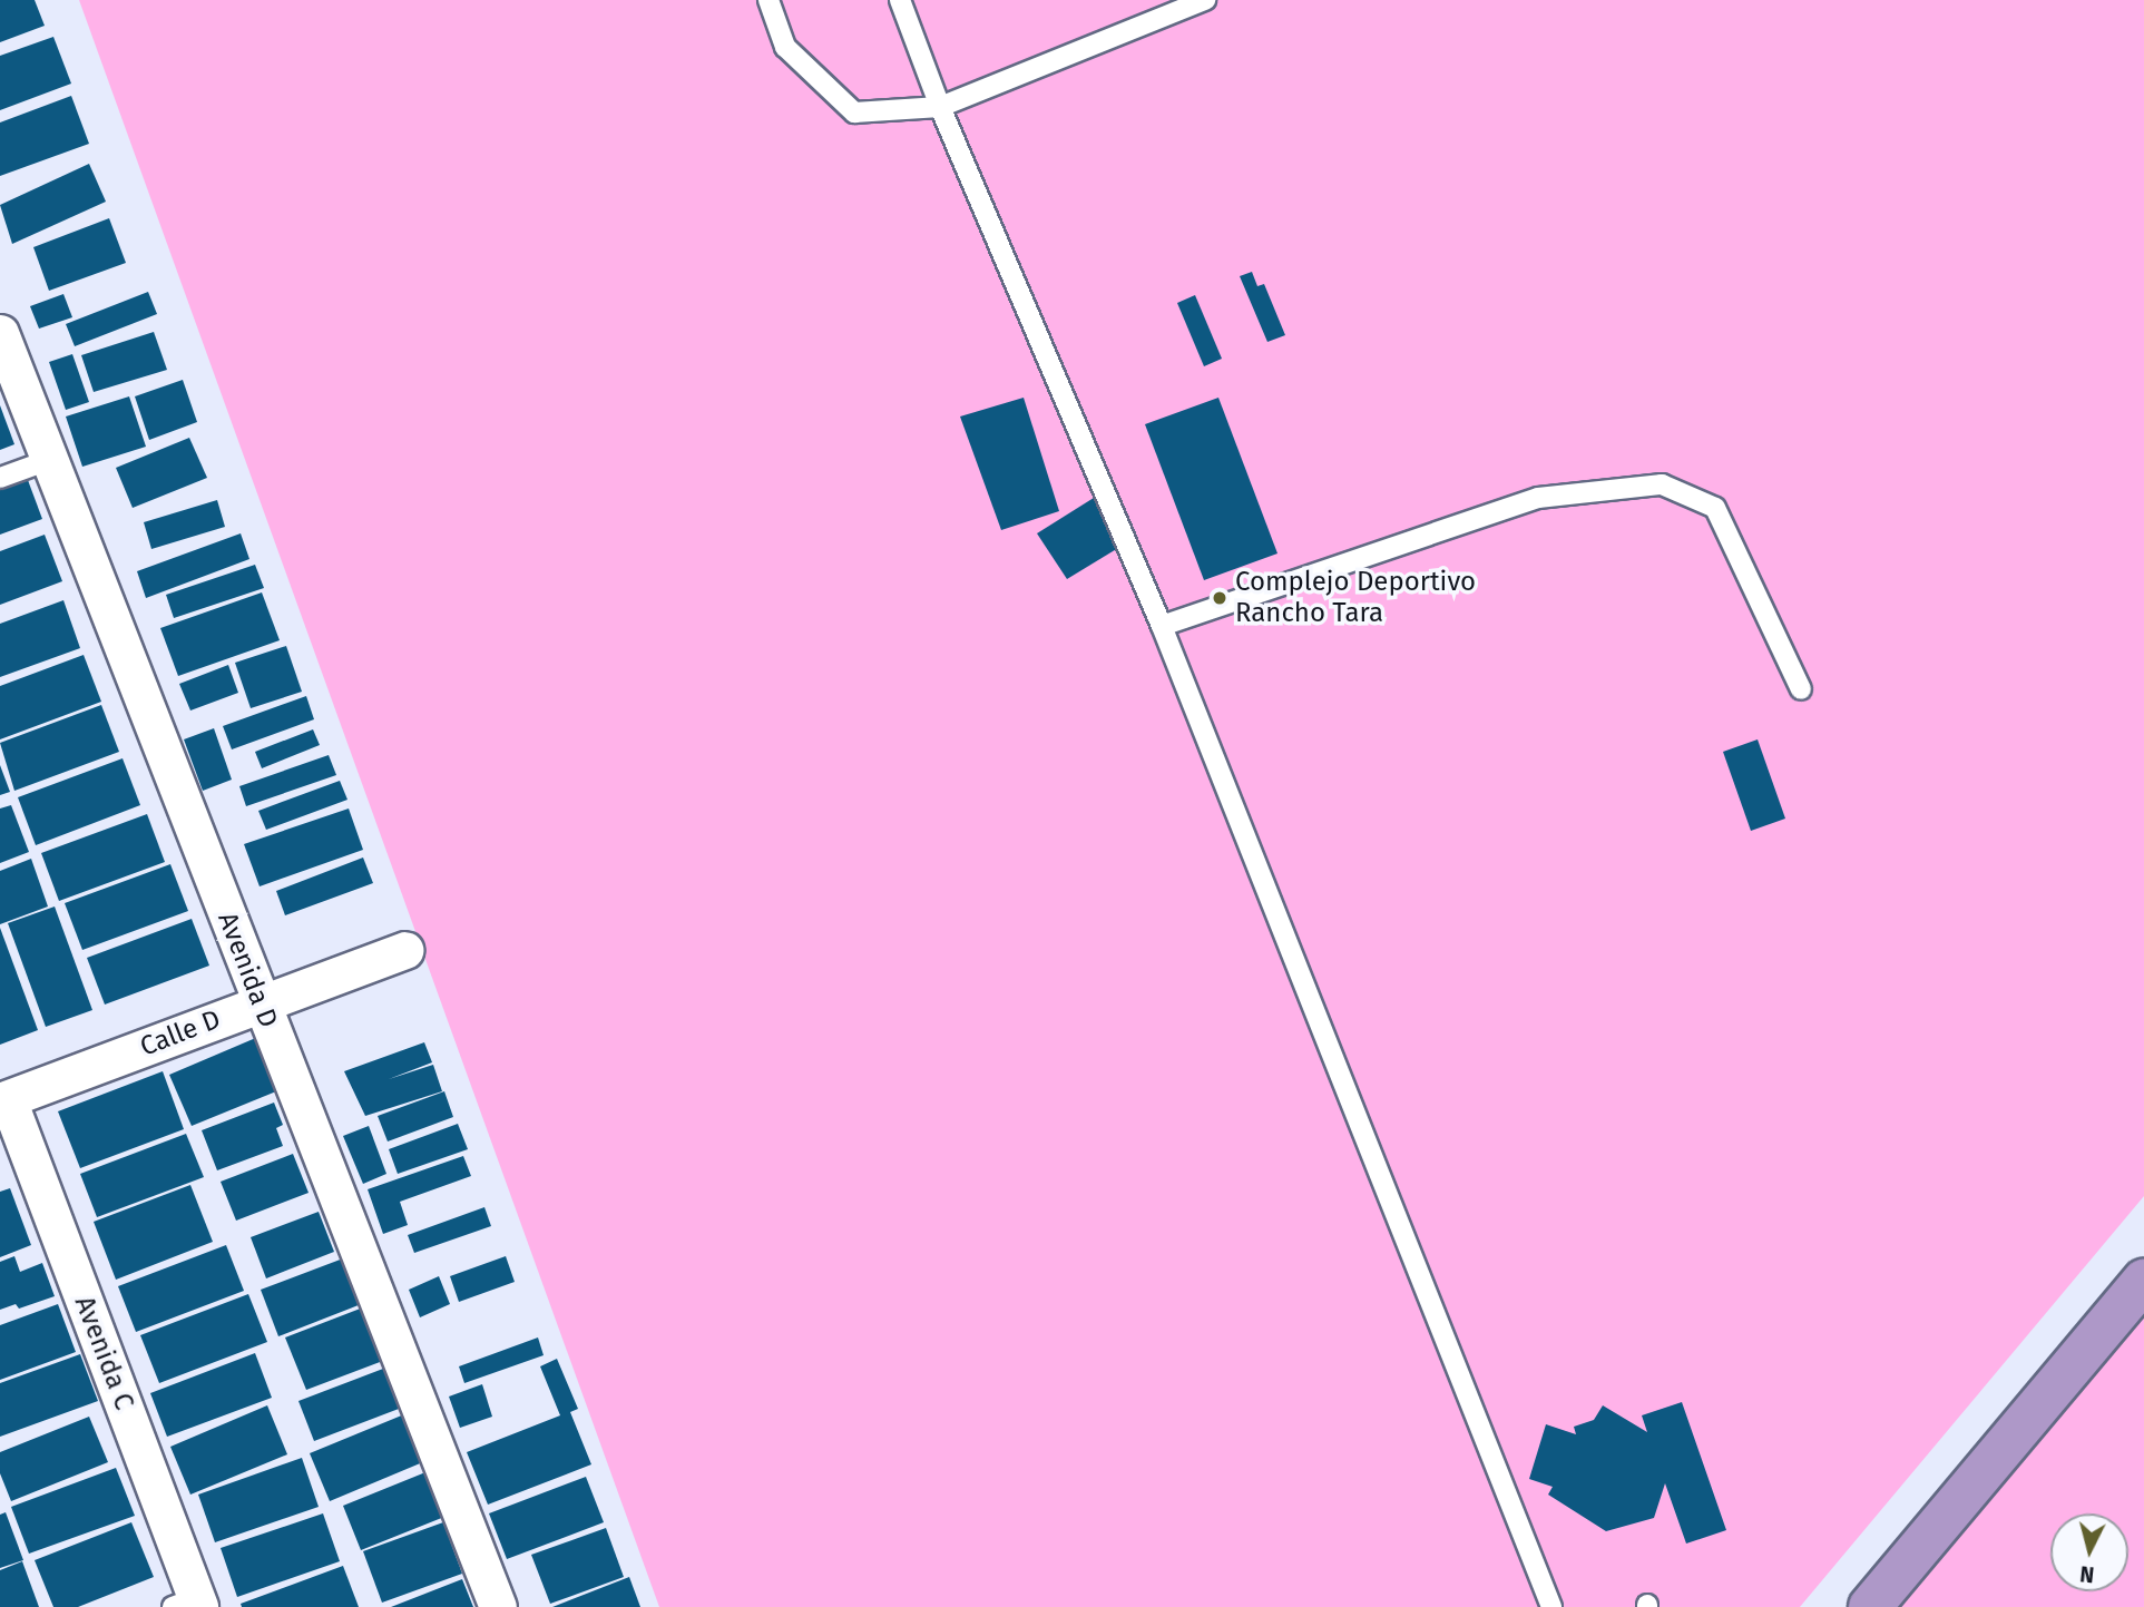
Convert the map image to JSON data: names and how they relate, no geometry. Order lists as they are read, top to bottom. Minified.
{"streets":{"street":["Avenida D","Calle D","Avenida C"]},"crossings":[["Avenida D","Calle D"],["Calle D","Avenida C"]],"places":["Complejo Deportivo Rancho Tara"],"north":"bottom"}
